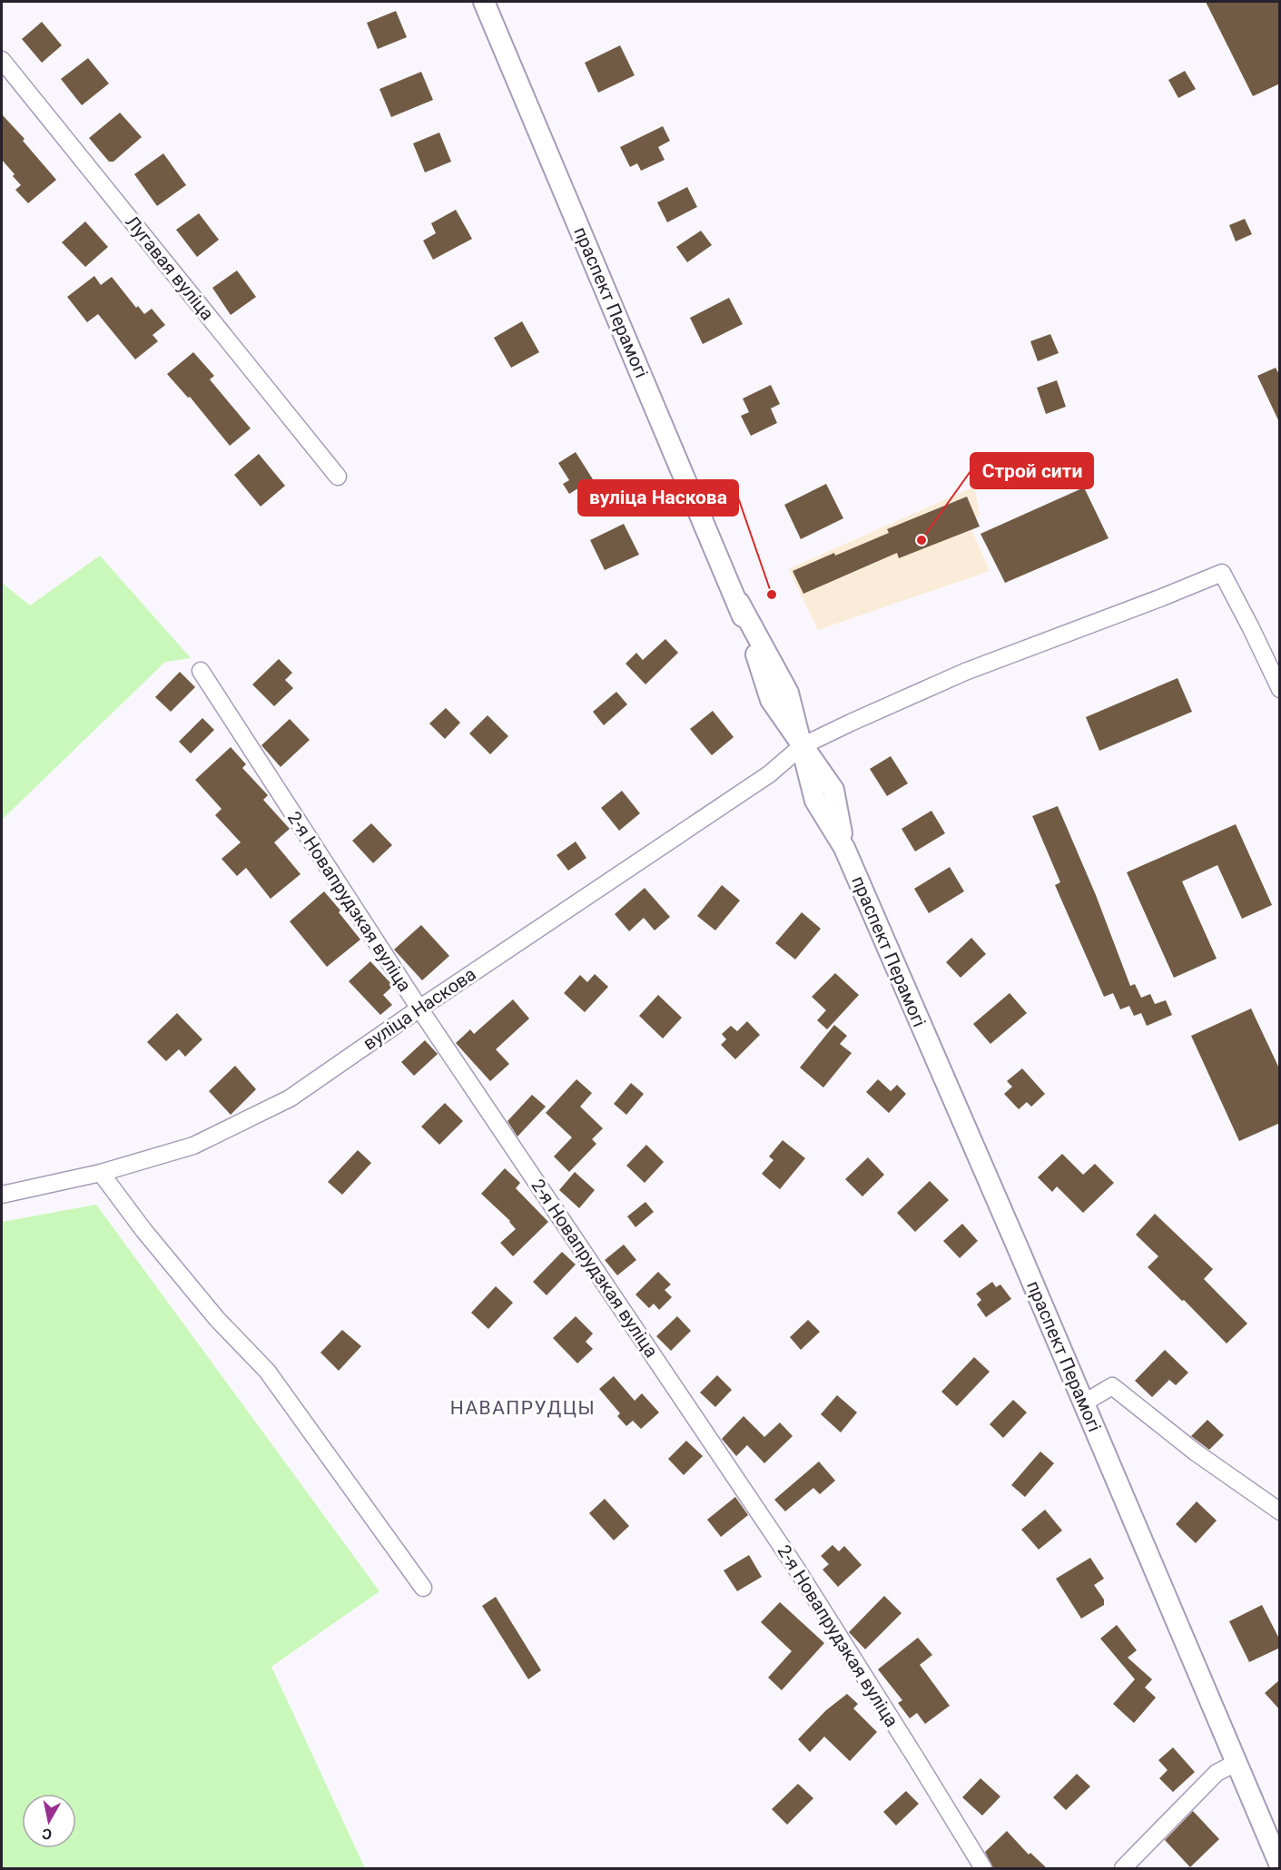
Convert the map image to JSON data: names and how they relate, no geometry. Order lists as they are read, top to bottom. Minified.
{"streets":{"main road":["праспект Перамогі"],"street":["Лугавая вуліца","2-я Новапрудзкая вуліца","вуліца Наскова"]},"crossings":[["праспект Перамогі","вуліца Наскова"],["2-я Новапрудзкая вуліца","вуліца Наскова"]],"districts":["НАВАПРУДЦЫ"],"places":["Строй сити","вуліца Наскова"],"north":"bottom"}
